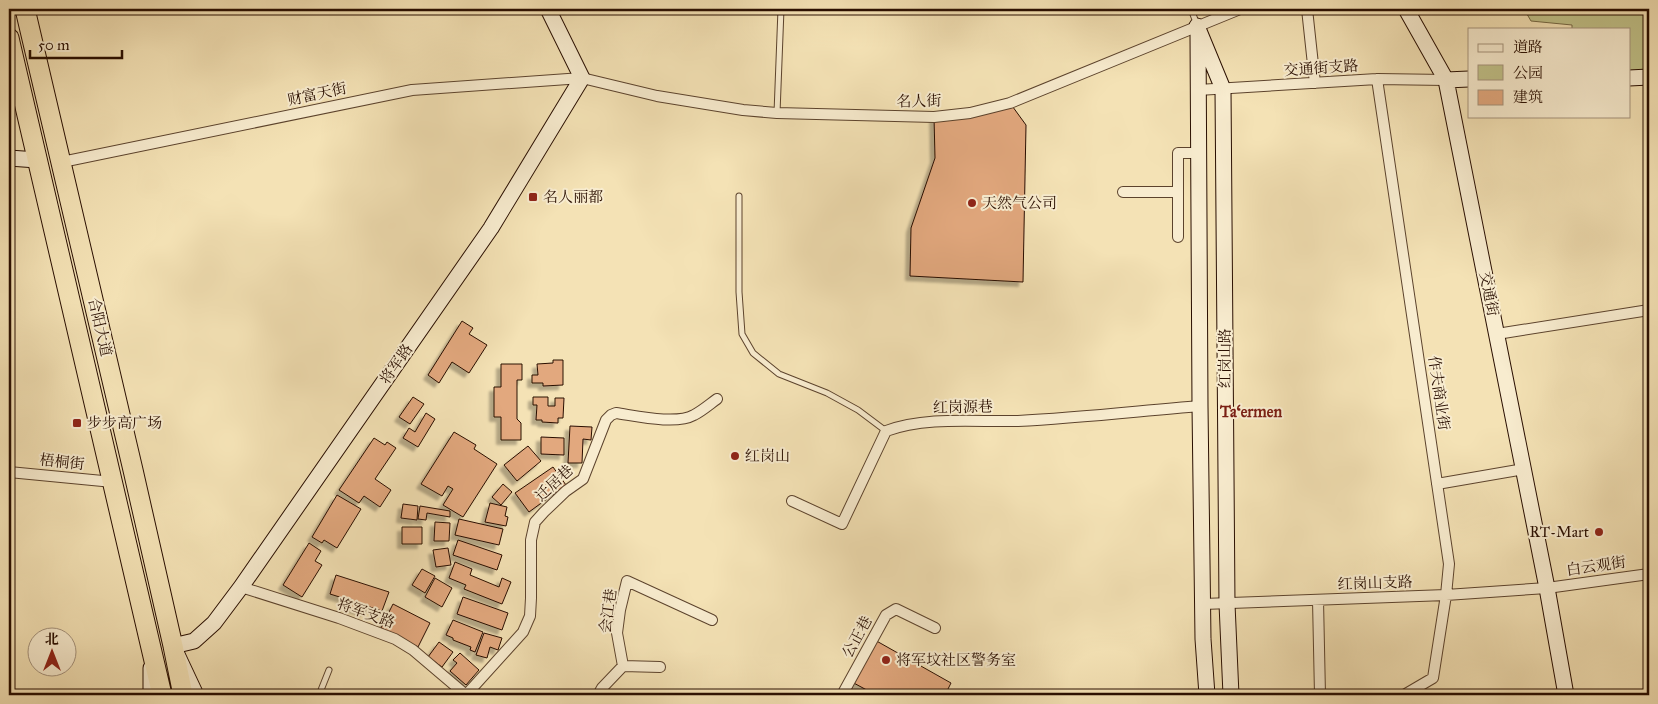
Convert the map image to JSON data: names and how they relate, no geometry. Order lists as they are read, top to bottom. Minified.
{"streets":{"highway":["合阳大道"],"main road":["交通街","红岗山路","将军路"],"street":["交通街支路","财富天街","名人街","作夫商业街","红岗源巷","梧桐街","迁居巷","白云观街","红岗山支路","会江巷","将军支路","公正巷"]},"crossings":[["交通街支路","交通街"],["交通街支路","红岗山路"],["交通街支路","作夫商业街"],["财富天街","名人街"],["财富天街","合阳大道"],["财富天街","将军路"],["名人街","红岗山路"],["名人街","将军路"],["交通街","白云观街"],["交通街","红岗山支路"],["合阳大道","将军路"],["合阳大道","梧桐街"],["红岗山路","红岗源巷"],["红岗山路","红岗山支路"],["将军路","将军支路"],["作夫商业街","红岗山支路"],["迁居巷","将军支路"],["白云观街","红岗山支路"]],"districts":["Ta‘ermen"],"places":{"transit":["名人丽都","步步高广场"],"other":["天然气公司","红岗山","RT-Mart","将军坟社区警务室"]},"legend":["道路","公园","建筑"],"scale_bar":"50 m","north":"top"}
